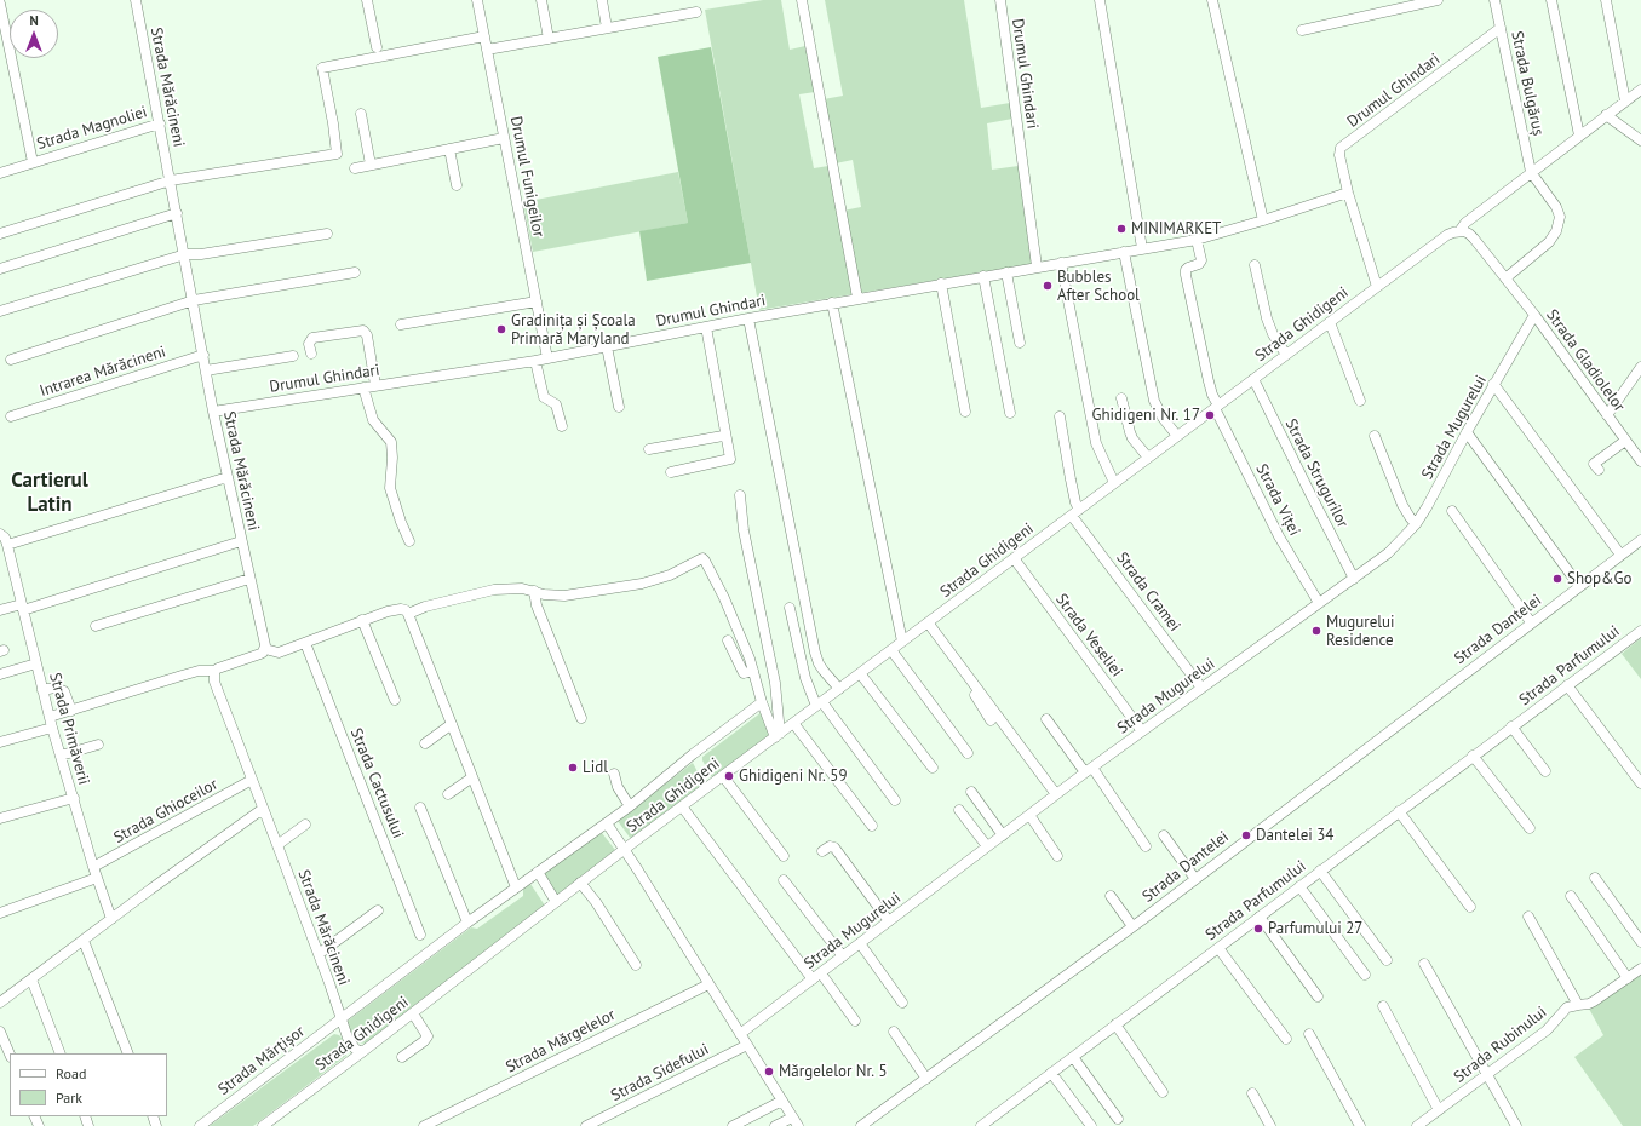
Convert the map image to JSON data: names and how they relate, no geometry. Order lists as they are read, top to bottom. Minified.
{"streets":{"street":["Drumul Ghindari","Strada Bulgăruș","Strada Mărăcineni","Strada Magnoliei","Drumul Funigeilor","Strada Ghidigeni","Strada Gladiolelor","Intrarea Mărăcineni","Strada Mugurelui","Strada Strugurilor","Strada Viței","Strada Cramei","Strada Dantelei","Strada Veseliei","Strada Parfumului","Strada Primăverii","Strada Cactusului","Strada Ghioceilor","Strada Mărgelelor","Strada Rubinului","Strada Mărțișor","Strada Sidefului"]},"crossings":[["Drumul Ghindari","Strada Bulgăruș"],["Drumul Ghindari","Strada Mărăcineni"],["Drumul Ghindari","Drumul Funigeilor"],["Drumul Ghindari","Strada Ghidigeni"],["Strada Bulgăruș","Strada Ghidigeni"],["Strada Mărăcineni","Strada Magnoliei"],["Strada Mărăcineni","Strada Ghidigeni"],["Strada Mărăcineni","Intrarea Mărăcineni"],["Strada Mărăcineni","Strada Ghioceilor"],["Strada Mărăcineni","Strada Mărțișor"],["Strada Ghidigeni","Strada Strugurilor"],["Strada Ghidigeni","Strada Viței"],["Strada Ghidigeni","Strada Cramei"],["Strada Ghidigeni","Strada Veseliei"],["Strada Gladiolelor","Strada Mugurelui"],["Strada Mugurelui","Strada Strugurilor"],["Strada Mugurelui","Strada Viței"],["Strada Mugurelui","Strada Cramei"],["Strada Mugurelui","Strada Veseliei"],["Strada Primăverii","Strada Ghioceilor"]],"districts":["Cartierul Latin"],"places":["MINIMARKET","Bubbles After School","Gradinița și Școala Primară Maryland","Ghidigeni Nr. 17","Shop&Go","Mugurelui Residence","Lidl","Ghidigeni Nr. 59","Dantelei 34","Parfumului 27","Mărgelelor Nr. 5"],"legend":["Road","Park"],"north":"top"}
